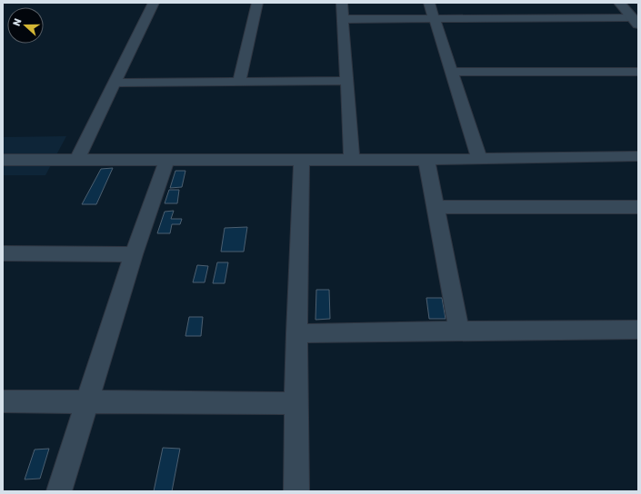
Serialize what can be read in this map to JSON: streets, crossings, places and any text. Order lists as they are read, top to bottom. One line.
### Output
{"north":"left"}
